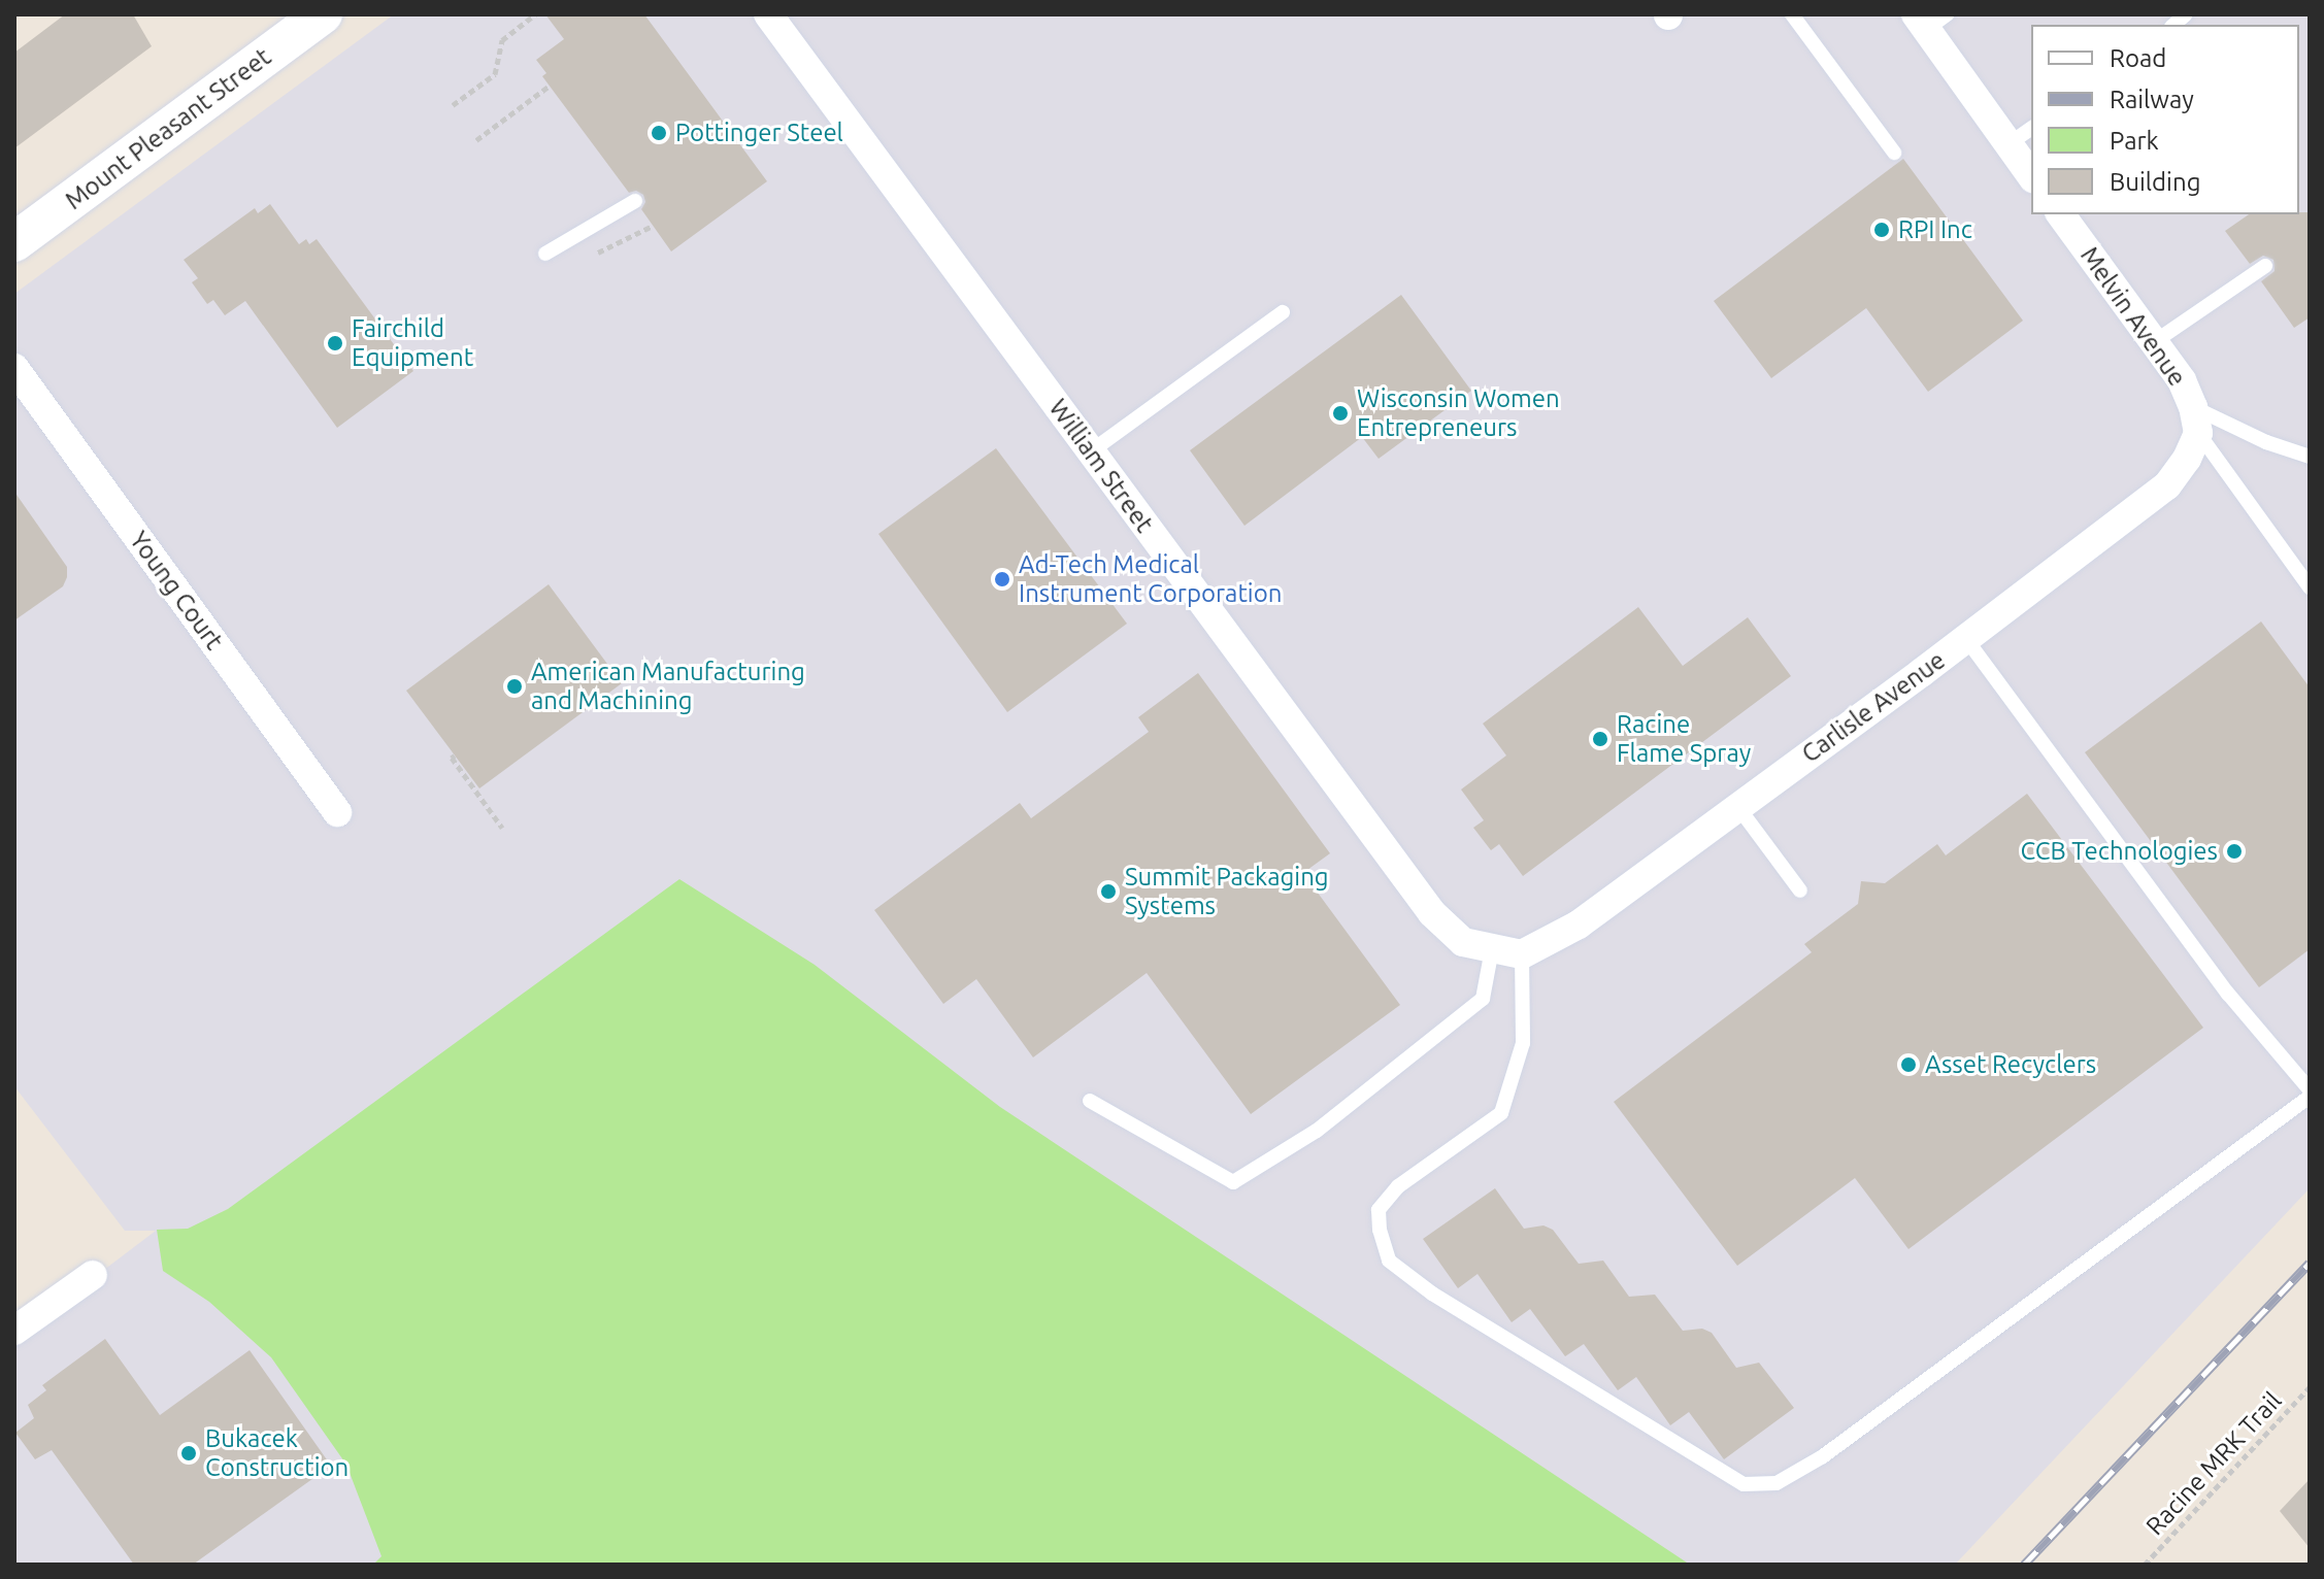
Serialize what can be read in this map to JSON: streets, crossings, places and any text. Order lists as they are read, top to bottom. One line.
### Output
{"streets":{"street":["Mount Pleasant Street","Melvin Avenue","William Street","Young Court","Carlisle Avenue"],"path":["Racine MRK Trail"]},"crossings":[["Melvin Avenue","Carlisle Avenue"],["William Street","Carlisle Avenue"]],"places":["Pottinger Steel","RPI Inc","Fairchild Equipment","Wisconsin Women Entrepreneurs","Ad-Tech Medical Instrument Corporation","American Manufacturing and Machining","Racine Flame Spray","CCB Technologies","Summit Packaging Systems","Asset Recyclers","Bukacek Construction"],"legend":["Road","Railway","Park","Building"]}
